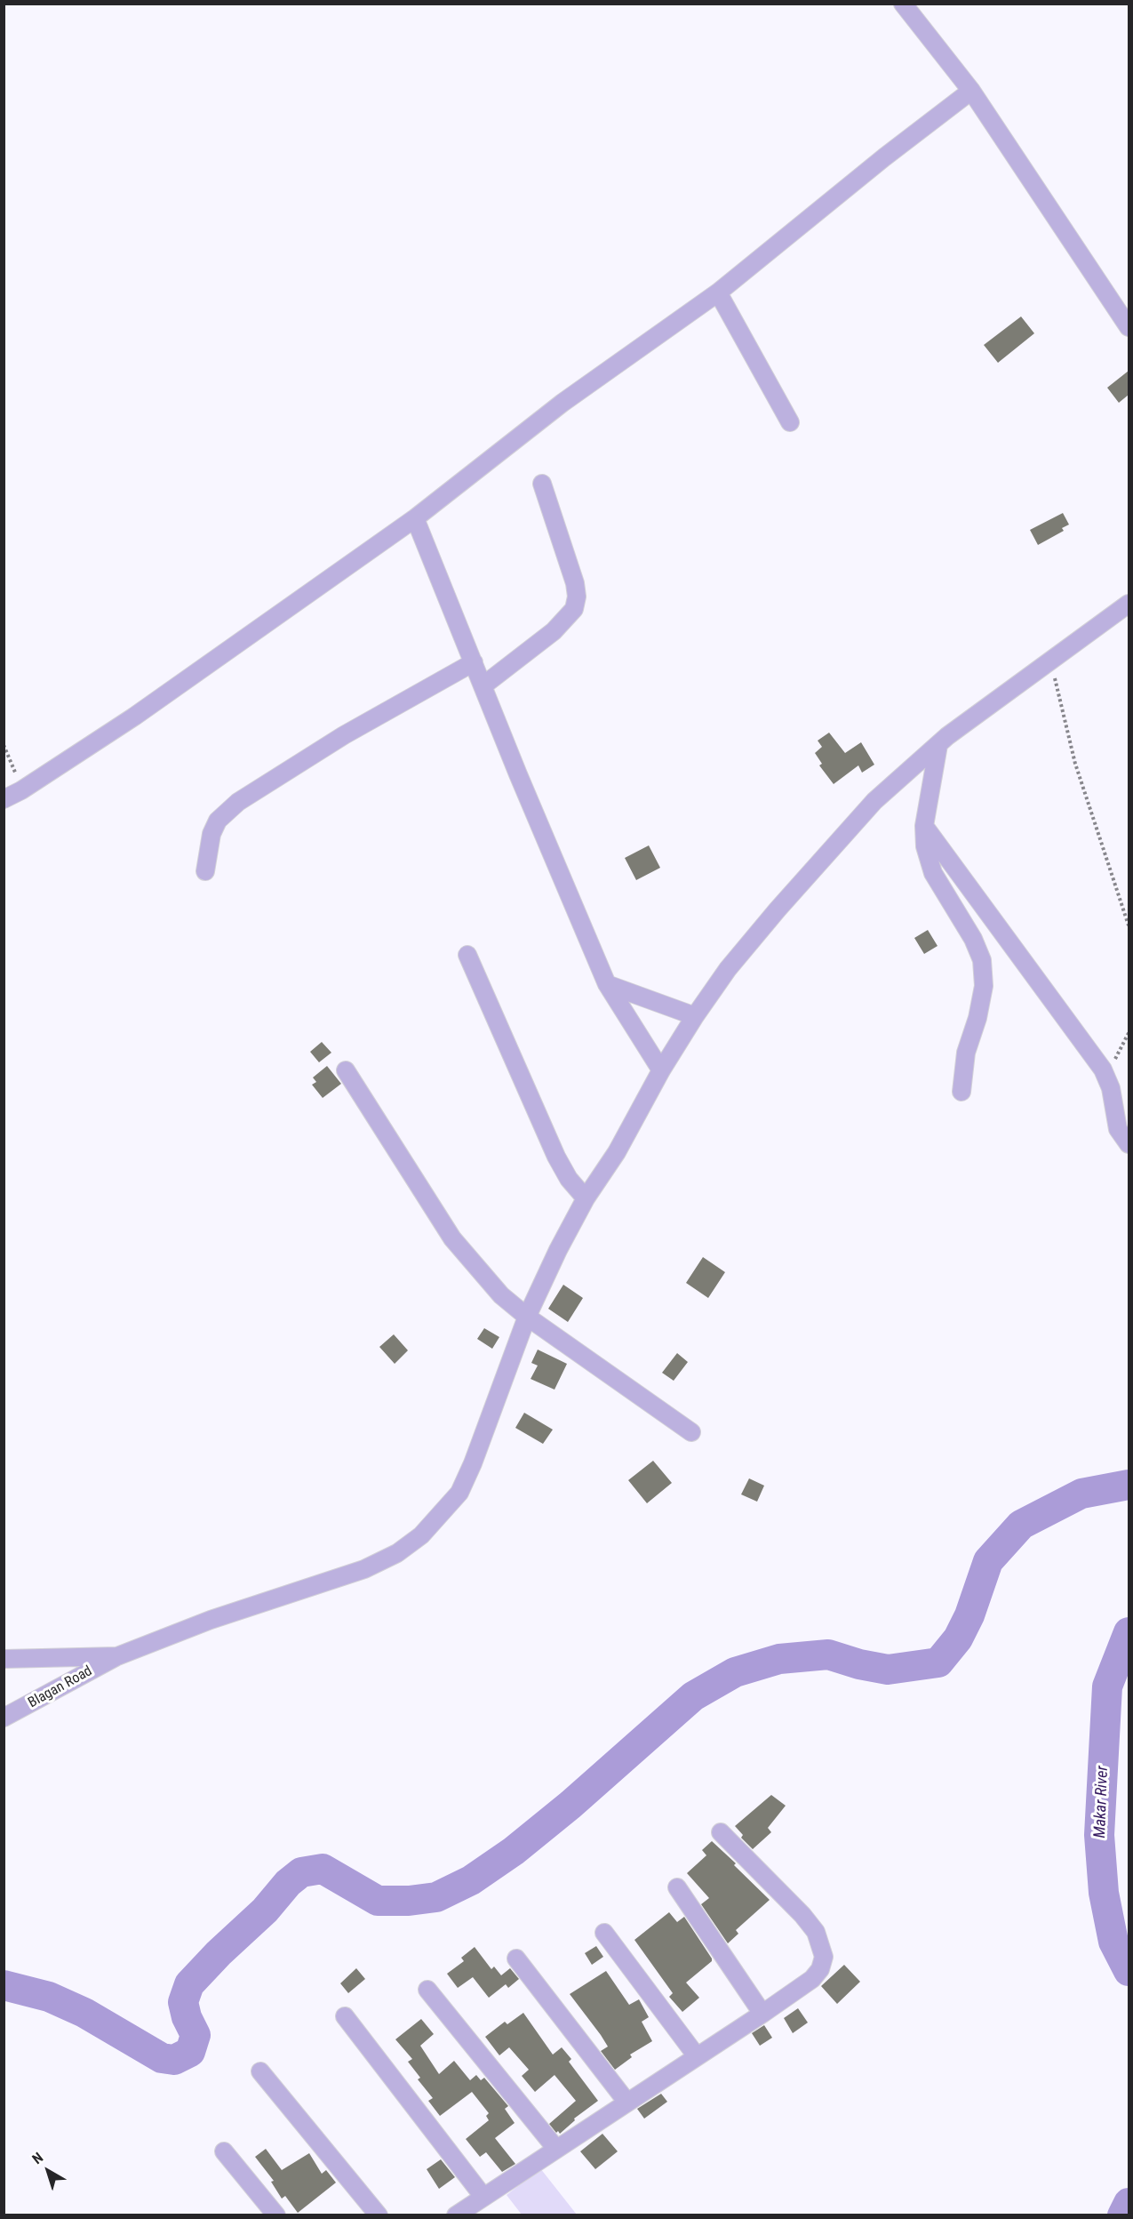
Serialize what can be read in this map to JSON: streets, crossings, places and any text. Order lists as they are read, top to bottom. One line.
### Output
{"streets":{"street":["Blagan Road"]},"water":["Makar River"],"north":"top left"}
